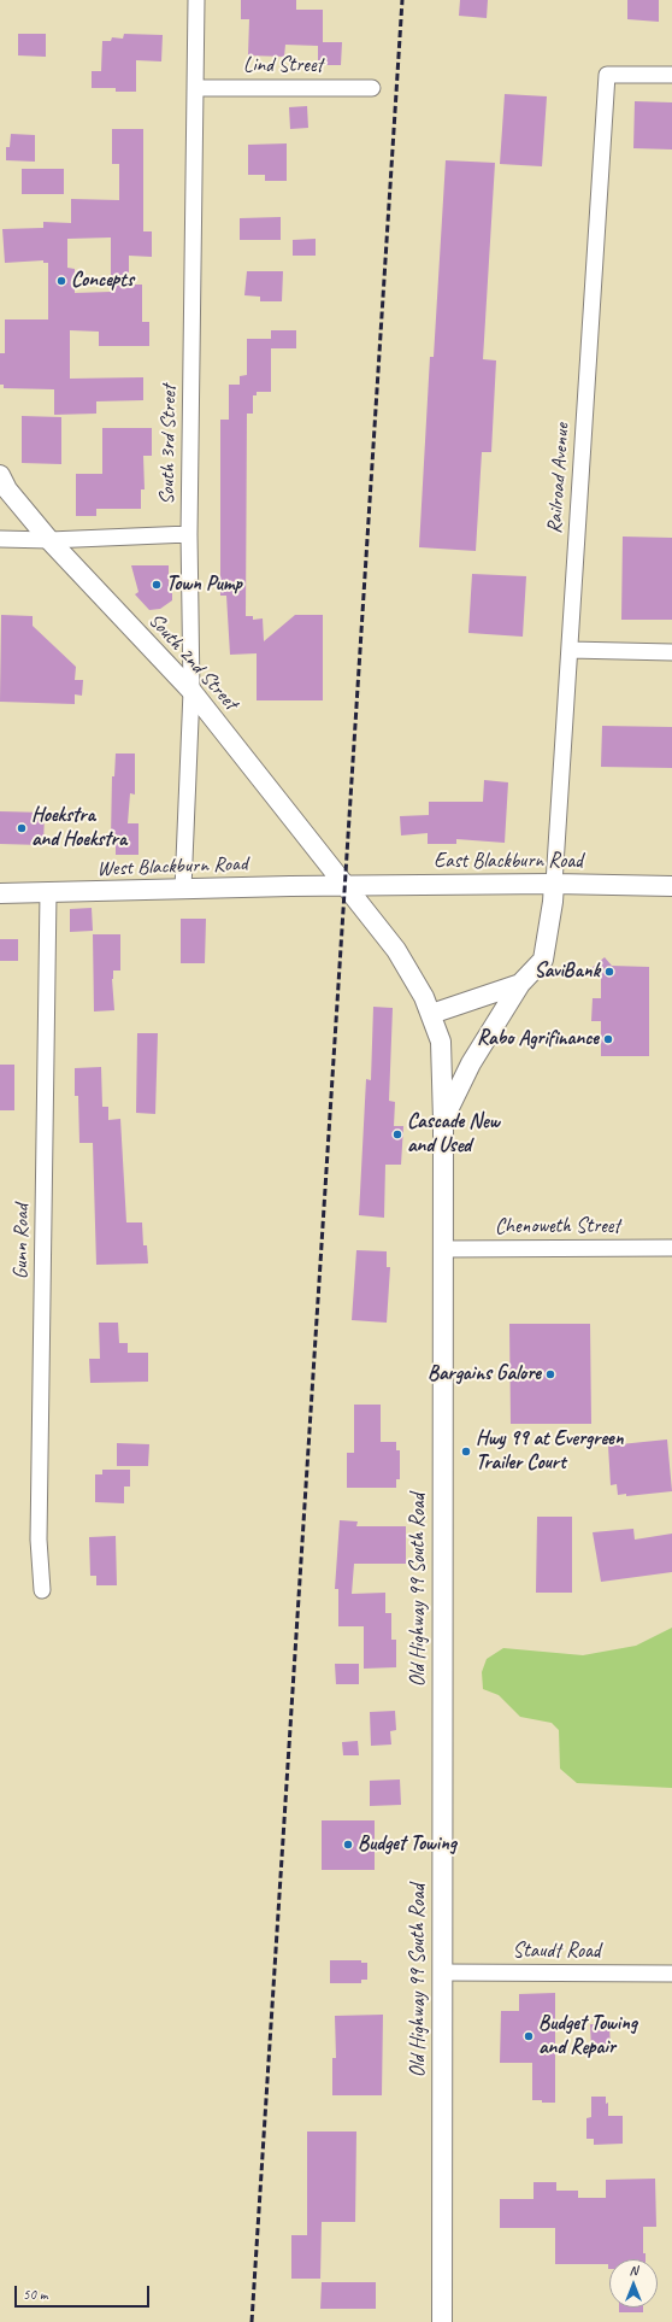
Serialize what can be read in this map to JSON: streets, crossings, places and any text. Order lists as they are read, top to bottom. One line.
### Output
{"streets":{"street":["Lind Street","South 3rd Street","Railroad Avenue","South 2nd Street","East Blackburn Road","West Blackburn Road","Chenoweth Street","Gunn Road","Old Highway 99 South Road","Staudt Road"]},"crossings":[["Lind Street","South 3rd Street"],["South 3rd Street","South 2nd Street"],["South 3rd Street","West Blackburn Road"],["Railroad Avenue","East Blackburn Road"],["South 2nd Street","East Blackburn Road"],["South 2nd Street","West Blackburn Road"],["South 2nd Street","Old Highway 99 South Road"],["East Blackburn Road","West Blackburn Road"],["East Blackburn Road","Old Highway 99 South Road"],["West Blackburn Road","Gunn Road"],["West Blackburn Road","Old Highway 99 South Road"],["Chenoweth Street","Old Highway 99 South Road"],["Old Highway 99 South Road","Staudt Road"]],"places":["Concepts","Town Pump","Hoekstra and Hoekstra","SaviBank","Rabo Agrifinance","Cascade New and Used","Bargains Galore","Hwy 99 at Evergreen Trailer Court","Budget Towing","Budget Towing and Repair"],"scale_bar":"50 m","north":"top"}
